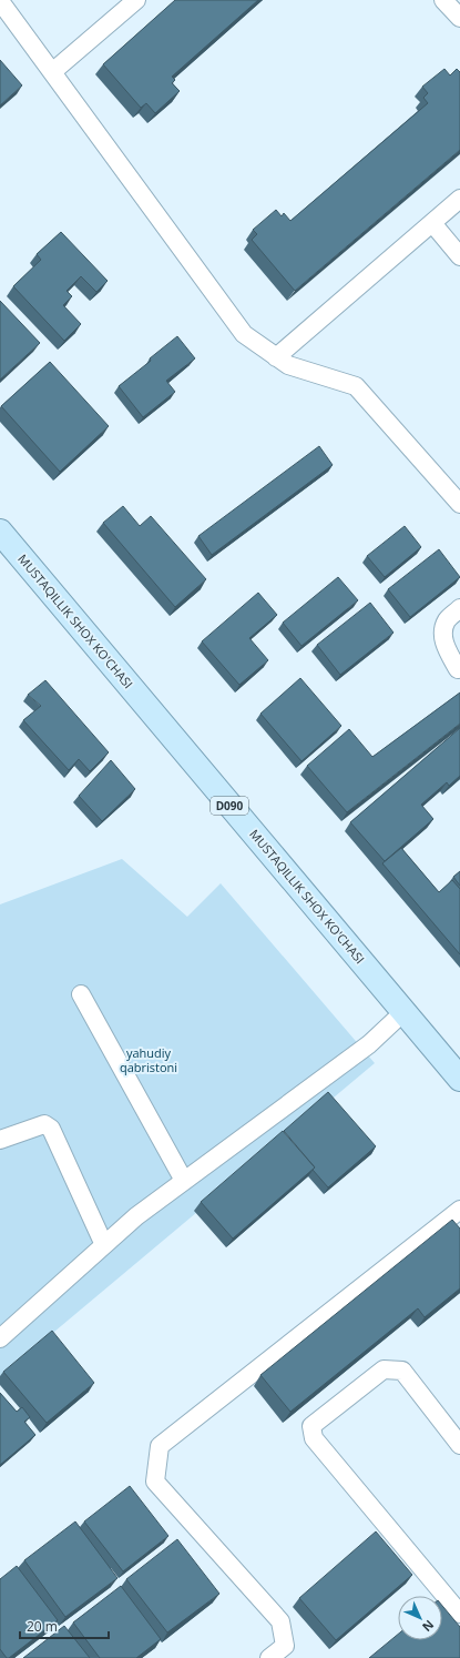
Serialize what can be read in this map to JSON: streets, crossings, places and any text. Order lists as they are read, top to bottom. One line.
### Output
{"streets":{"main road":["MUSTAQILLIK SHOX KO'CHASI","D090"]},"parks":["yahudiy qabristoni"],"scale_bar":"20 m","north":"bottom right"}
